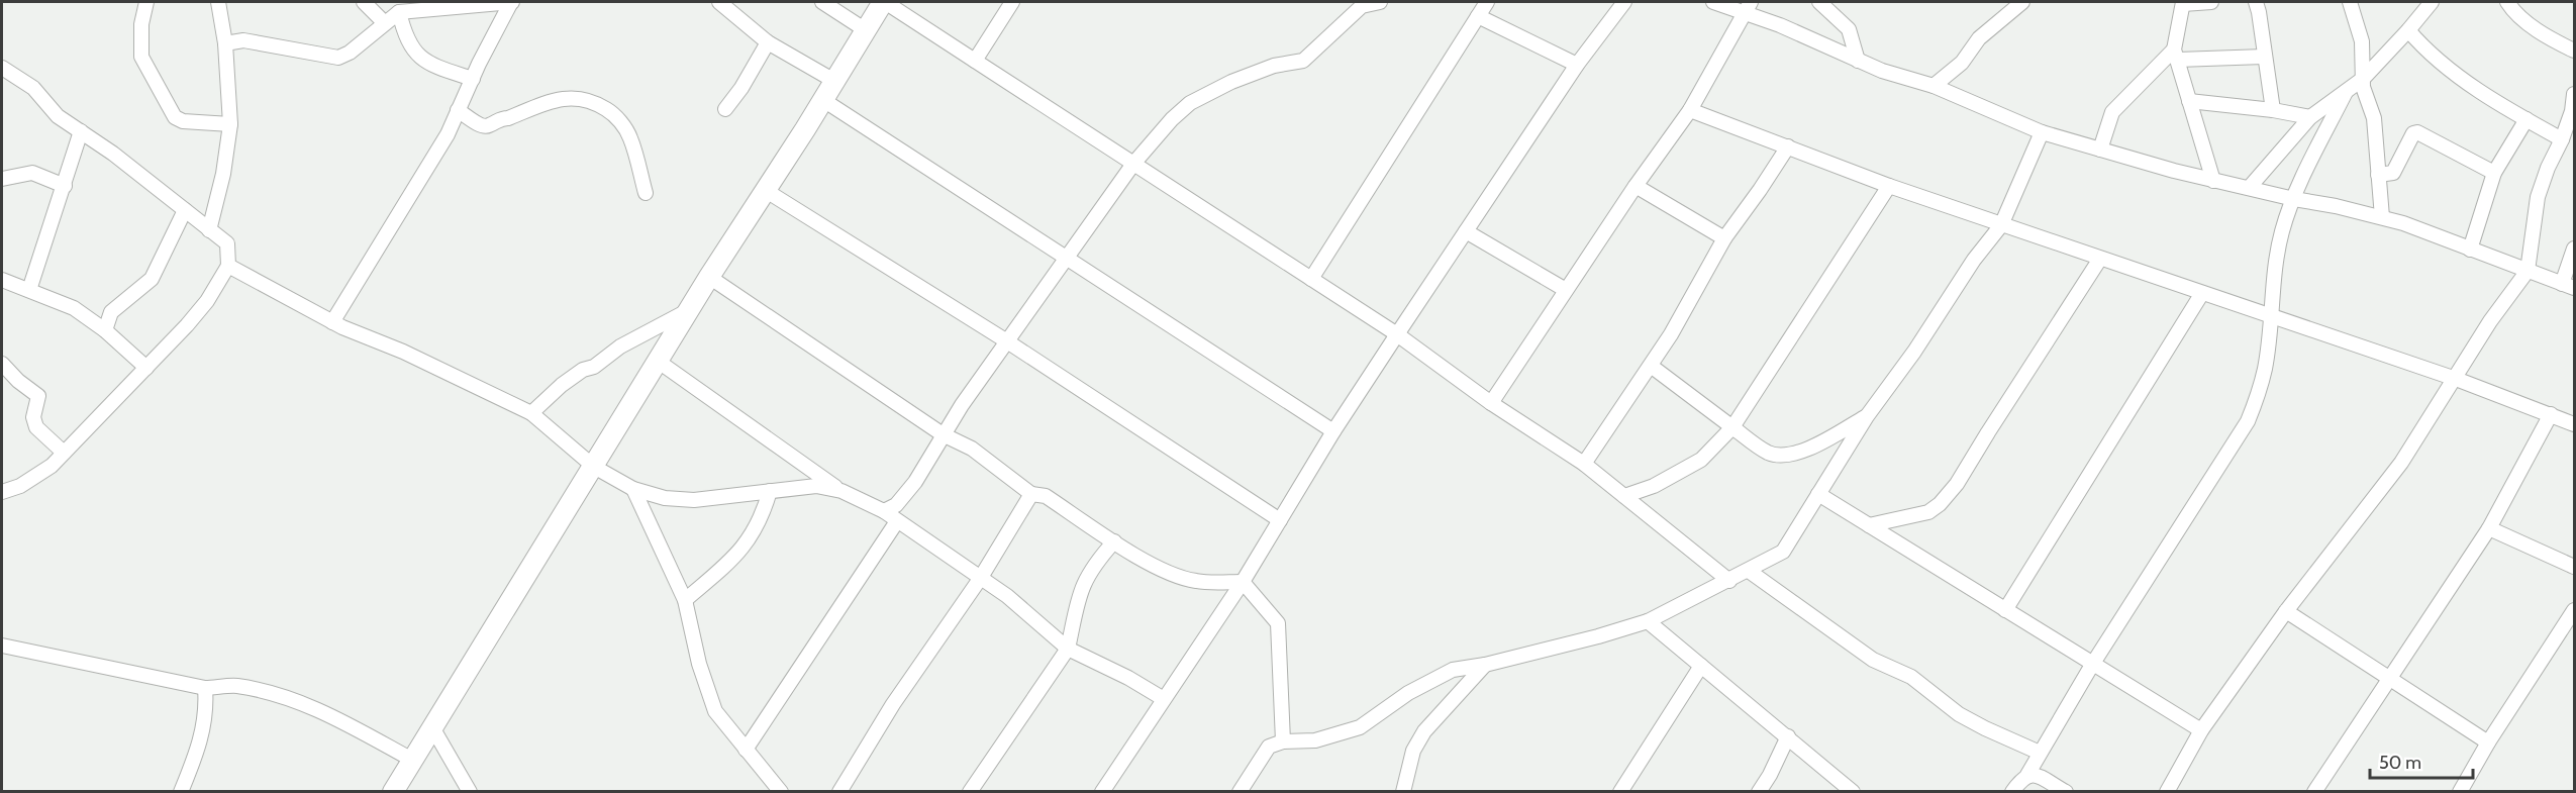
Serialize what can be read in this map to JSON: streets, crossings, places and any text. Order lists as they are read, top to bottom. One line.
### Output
{"scale_bar":"50 m"}
